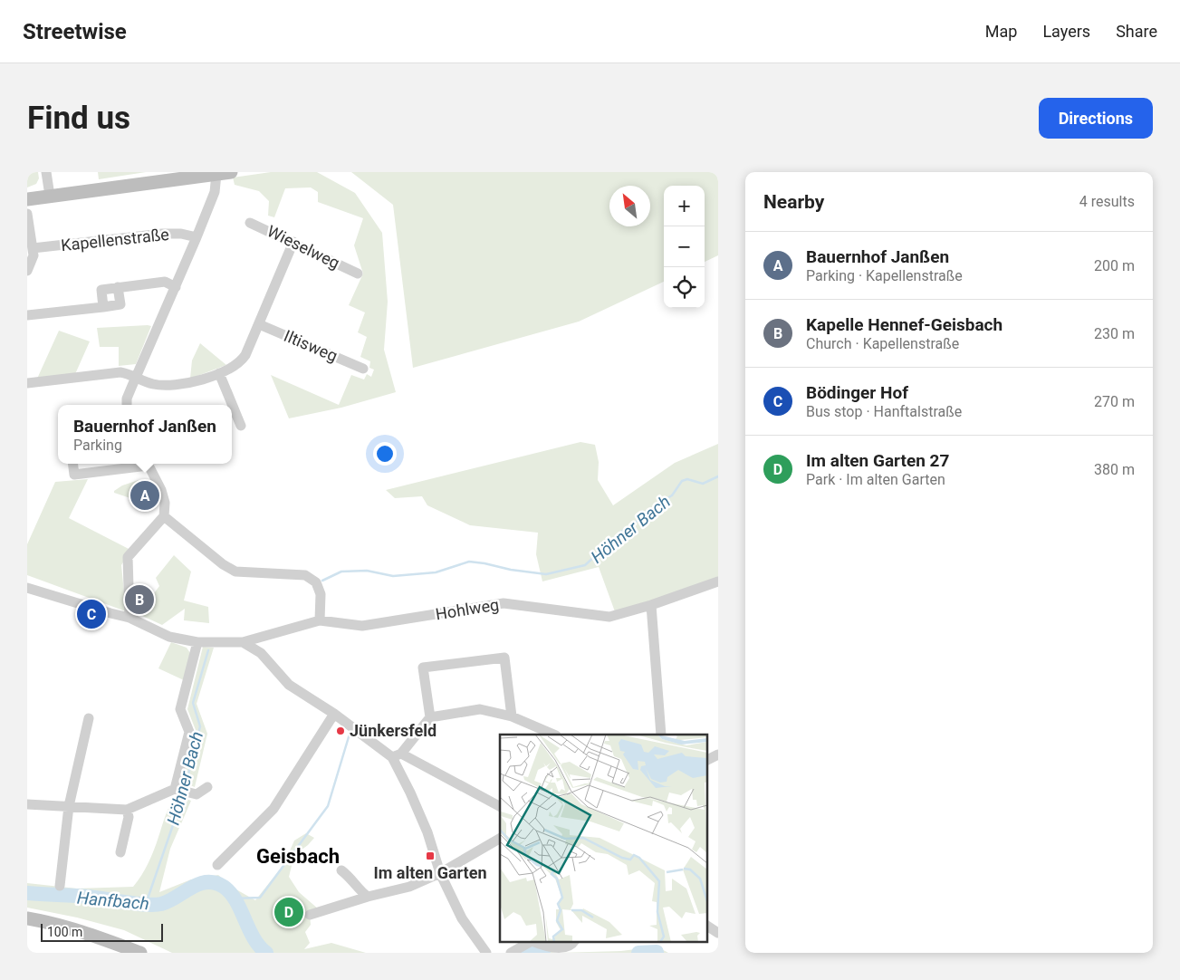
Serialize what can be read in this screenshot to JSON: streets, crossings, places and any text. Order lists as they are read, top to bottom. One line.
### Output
{"streets":{"street":["Kapellenstraße","Wieselweg","Iltisweg","Hohlweg"]},"districts":["Geisbach"],"water":["Höhner Bach","Hanfbach"],"places":{"other":["Jünkersfeld"],"transit":["Im alten Garten"]},"scale_bar":"100 m","north":"top left","page":{"header":"Streetwise","nav":["Map","Layers","Share"],"buttons":"Directions","title":"Find us","heading":["Nearby","4 results"],"map_buttons":["+","−"],"list":[{"mark":"A","name":"Bauernhof Janßen","note":"Parking · Kapellenstraße","value":"200 m"},{"mark":"B","name":"Kapelle Hennef-Geisbach","note":"Church · Kapellenstraße","value":"230 m"},{"mark":"C","name":"Bödinger Hof","note":"Bus stop · Hanftalstraße","value":"270 m"},{"mark":"D","name":"Im alten Garten 27","note":"Park · Im alten Garten","value":"380 m"}],"popup":["Bauernhof Janßen","Parking"],"pins":["A","B","C","D"],"scale":"100 m"}}
